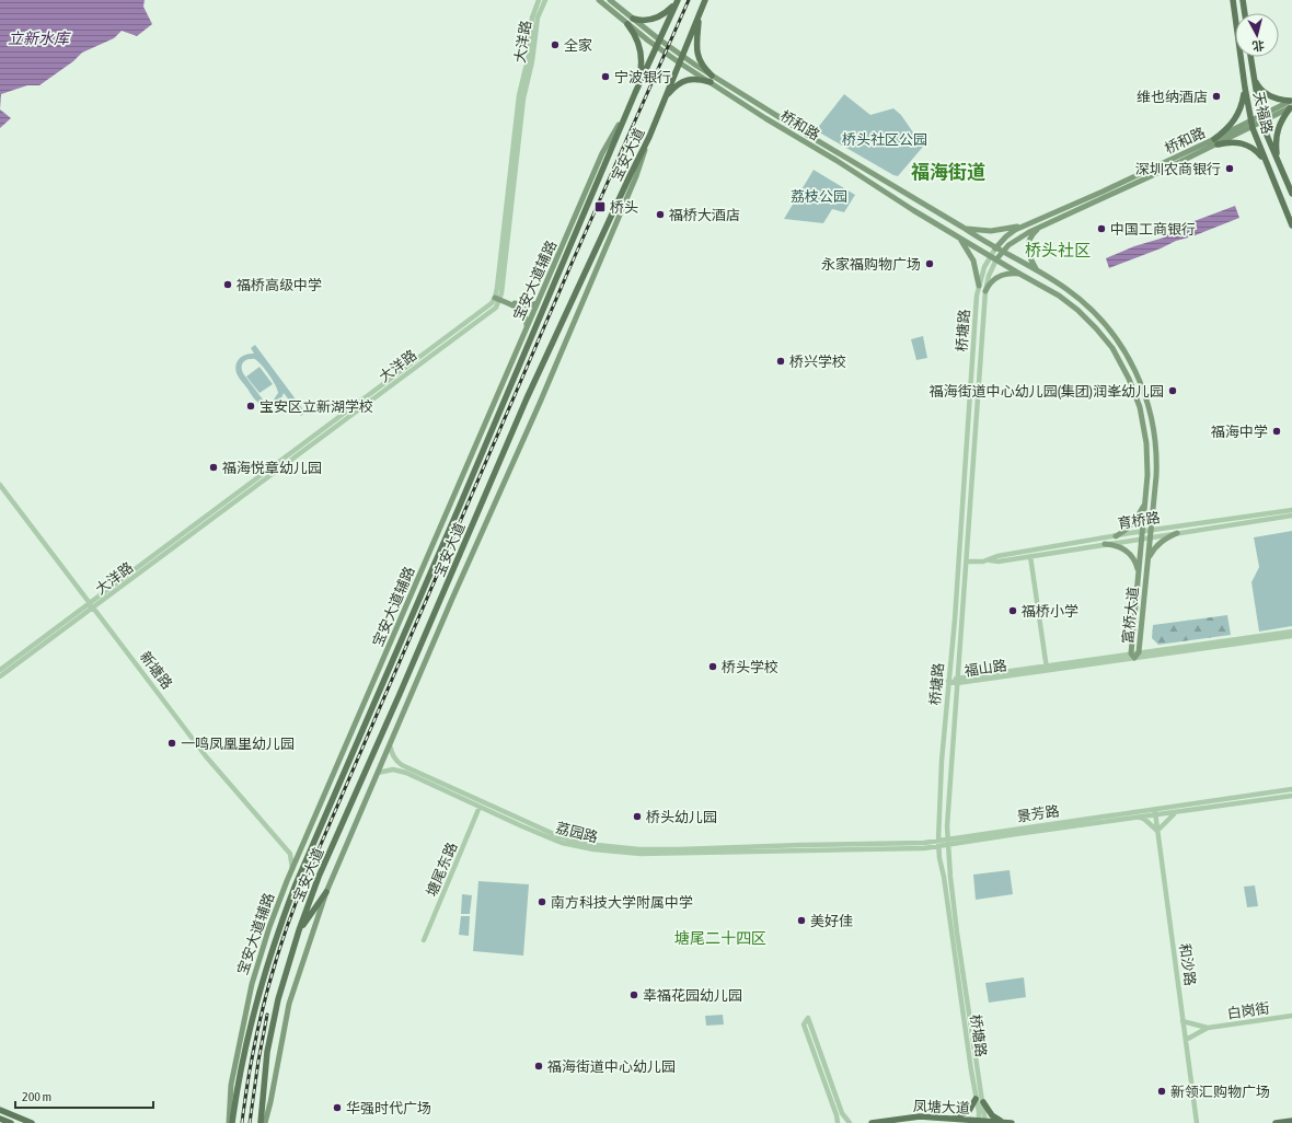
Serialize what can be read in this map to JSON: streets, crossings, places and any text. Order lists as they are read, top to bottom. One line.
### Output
{"streets":{"main road":["天福路","桥和路","宝安大道","宝安大道辅路","桥塘路","富桥大道","凤塘大道"],"street":["大洋路","育桥路","福山路","新塘路","景芳路","荔园路","塘尾东路","和沙路","白岗街"]},"crossings":[["大洋路","新塘路"],["天福路","桥和路"],["桥和路","宝安大道"],["桥和路","桥塘路"],["桥和路","富桥大道"],["宝安大道","宝安大道辅路"],["宝安大道辅路","新塘路"],["桥塘路","育桥路"],["桥塘路","富桥大道"],["桥塘路","福山路"],["桥塘路","景芳路"],["桥塘路","凤塘大道"],["育桥路","富桥大道"],["富桥大道","福山路"],["景芳路","荔园路"],["景芳路","和沙路"],["荔园路","塘尾东路"]],"districts":["福海街道","桥头社区","塘尾二十四区"],"water":["立新水库"],"parks":["桥头社区公园","荔枝公园"],"places":{"other":["全家","宁波银行","维也纳酒店","深圳农商银行","福桥大酒店","中国工商银行","永家福购物广场","福桥高级中学","桥兴学校","福海街道中心幼儿园(集团)润峯幼儿园","宝安区立新湖学校","福海中学","福海悦章幼儿园","福桥小学","桥头学校","一鸣凤凰里幼儿园","桥头幼儿园","南方科技大学附属中学","美好佳","幸福花园幼儿园","福海街道中心幼儿园","新领汇购物广场","华强时代广场"],"transit":["桥头"]},"scale_bar":"200 m","north":"bottom"}
